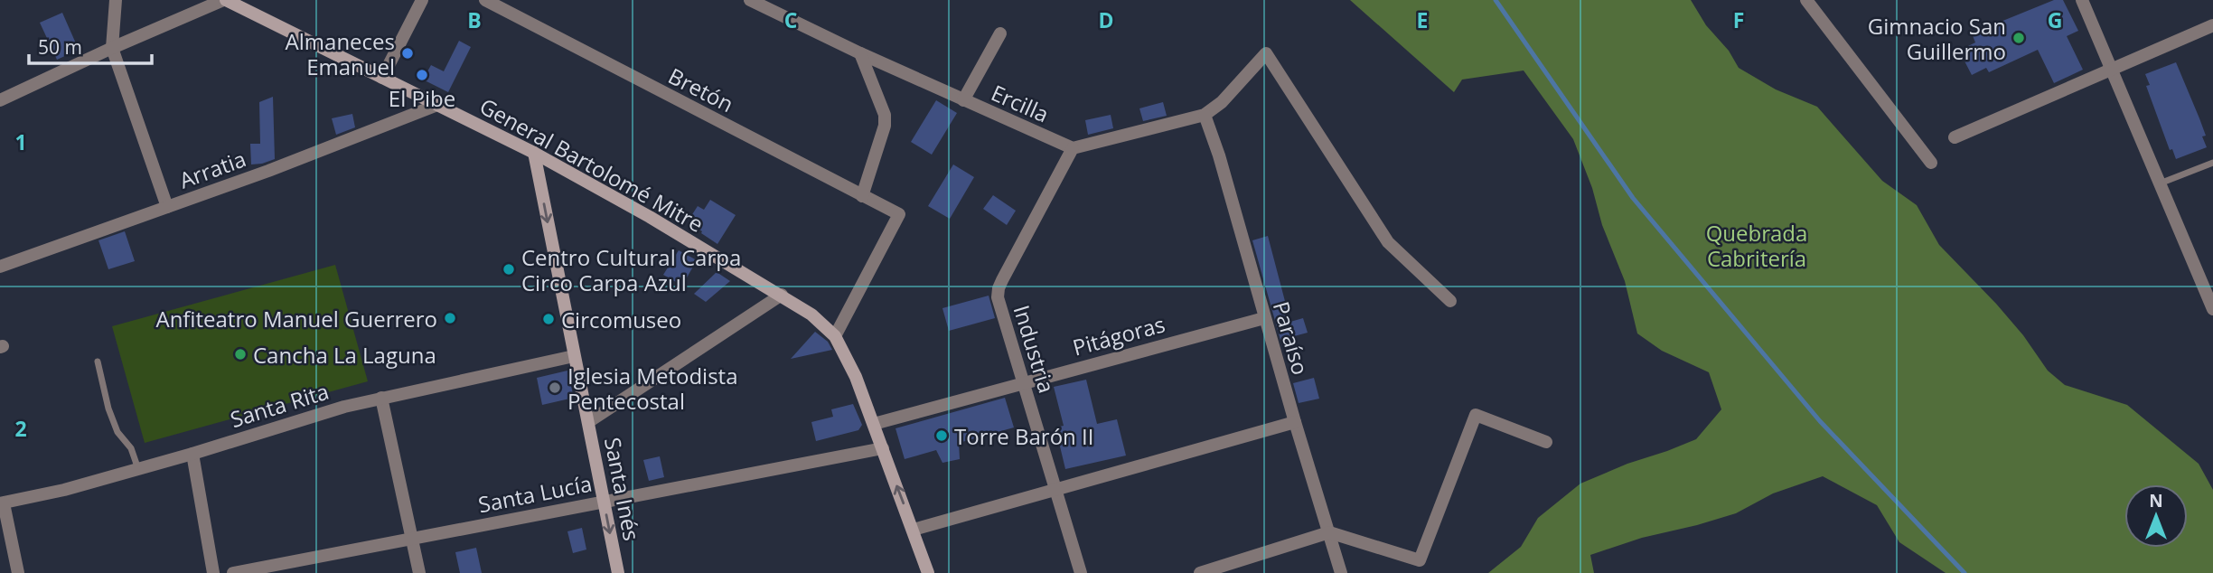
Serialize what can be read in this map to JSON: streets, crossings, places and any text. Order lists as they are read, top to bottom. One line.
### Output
{"streets":{"street":["Bretón","Ercilla","General Bartolomé Mitre","Arratia","Pitágoras","Paraíso","Industria","Santa Rita","Santa Inés","Santa Lucía"]},"crossings":[["Bretón","General Bartolomé Mitre"],["Ercilla","Industria"],["General Bartolomé Mitre","Arratia"],["General Bartolomé Mitre","Pitágoras"],["General Bartolomé Mitre","Santa Inés"],["General Bartolomé Mitre","Santa Lucía"],["Pitágoras","Paraíso"],["Pitágoras","Industria"],["Santa Rita","Santa Inés"],["Santa Inés","Santa Lucía"]],"one_way":["Santa Inés"],"parks":["Quebrada Cabritería"],"places":["Gimnacio San Guillermo","Almaneces Emanuel","El Pibe","Centro Cultural Carpa Circo Carpa Azul","Anfiteatro Manuel Guerrero","Circomuseo","Cancha La Laguna","Iglesia Metodista Pentecostal","Torre Barón II"],"scale_bar":"50 m","north":"top","grid":{"columns":["B","C","D","E","F","G"],"rows":["1","2"]}}
